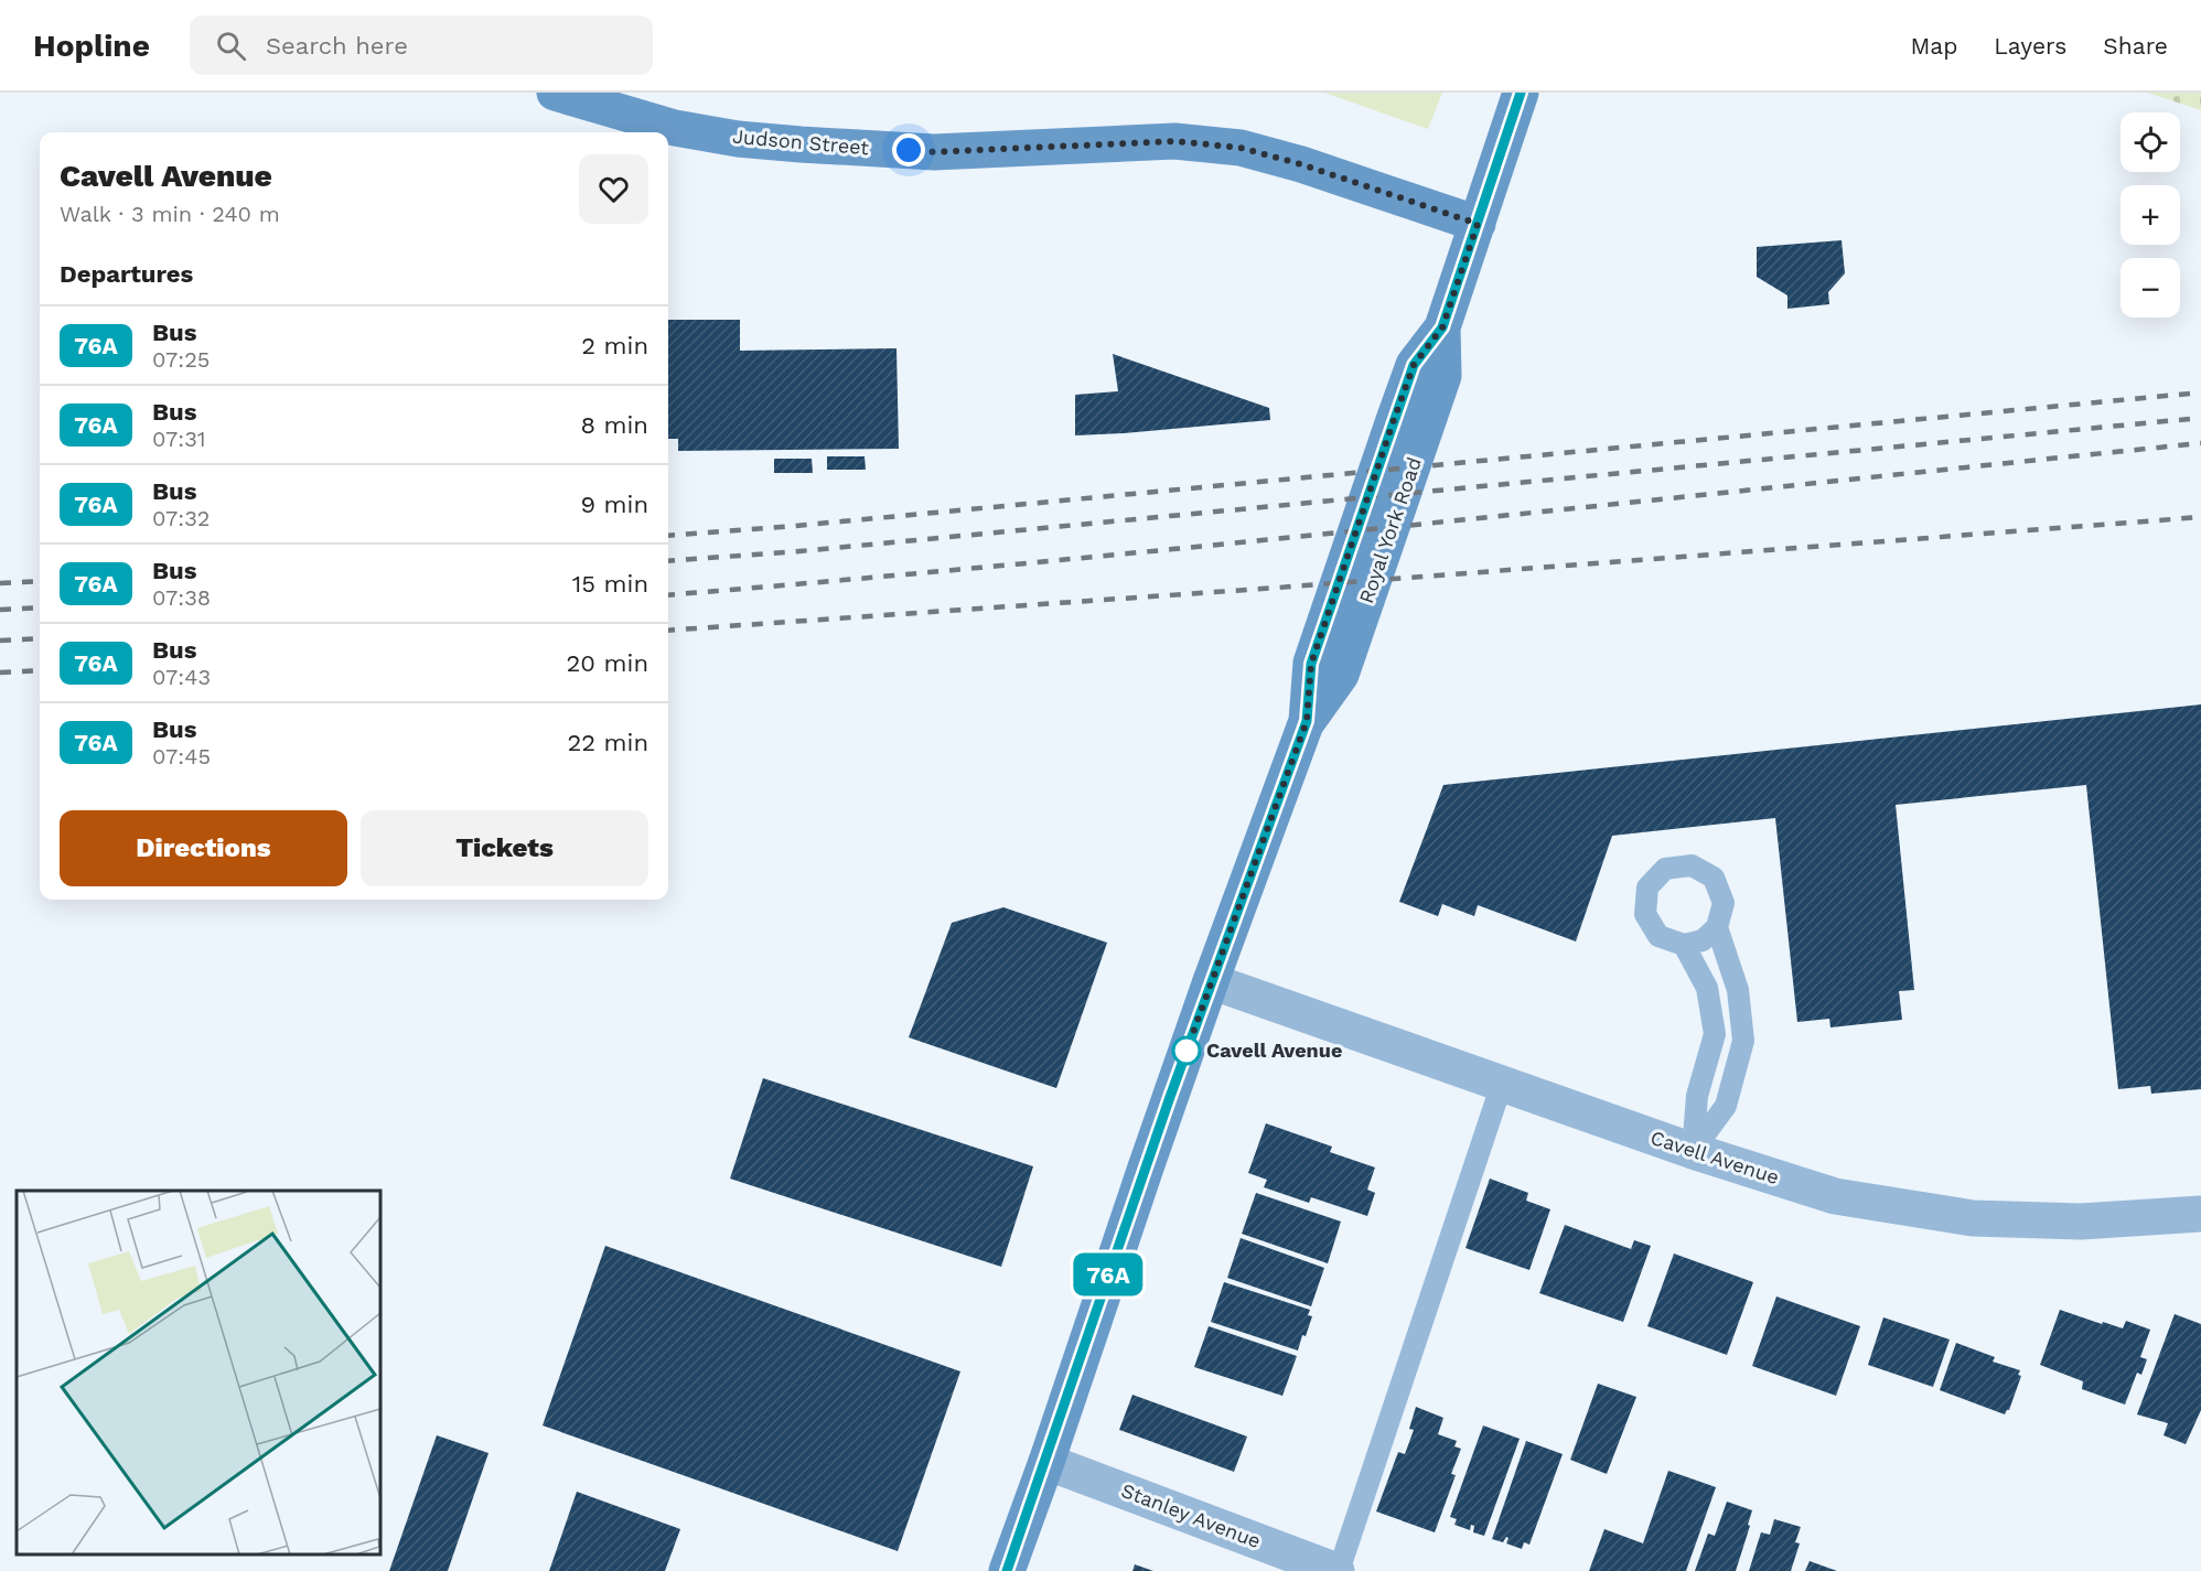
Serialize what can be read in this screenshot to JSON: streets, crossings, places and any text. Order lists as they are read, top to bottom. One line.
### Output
{"streets":{"main road":["Judson Street","Royal York Road"],"street":["Cavell Avenue","Stanley Avenue"]},"crossings":[["Judson Street","Royal York Road"],["Royal York Road","Cavell Avenue"],["Royal York Road","Stanley Avenue"]],"places":["Cavell Avenue"],"lines":["bus line 76A"],"page":{"header":"Hopline","search":"Search here","nav":["Map","Layers","Share"],"on_map":"76A","map_buttons":["+","−"],"heading":[["Cavell Avenue","Walk · 3 min · 240 m"],"Departures"],"list":[{"mark":"76A","name":"Bus","note":"07:25","value":"2 min"},{"mark":"76A","name":"Bus","note":"07:31","value":"8 min"},{"mark":"76A","name":"Bus","note":"07:32","value":"9 min"},{"mark":"76A","name":"Bus","note":"07:38","value":"15 min"},{"mark":"76A","name":"Bus","note":"07:43","value":"20 min"},{"mark":"76A","name":"Bus","note":"07:45","value":"22 min"}],"buttons":["Directions","Tickets"]}}
